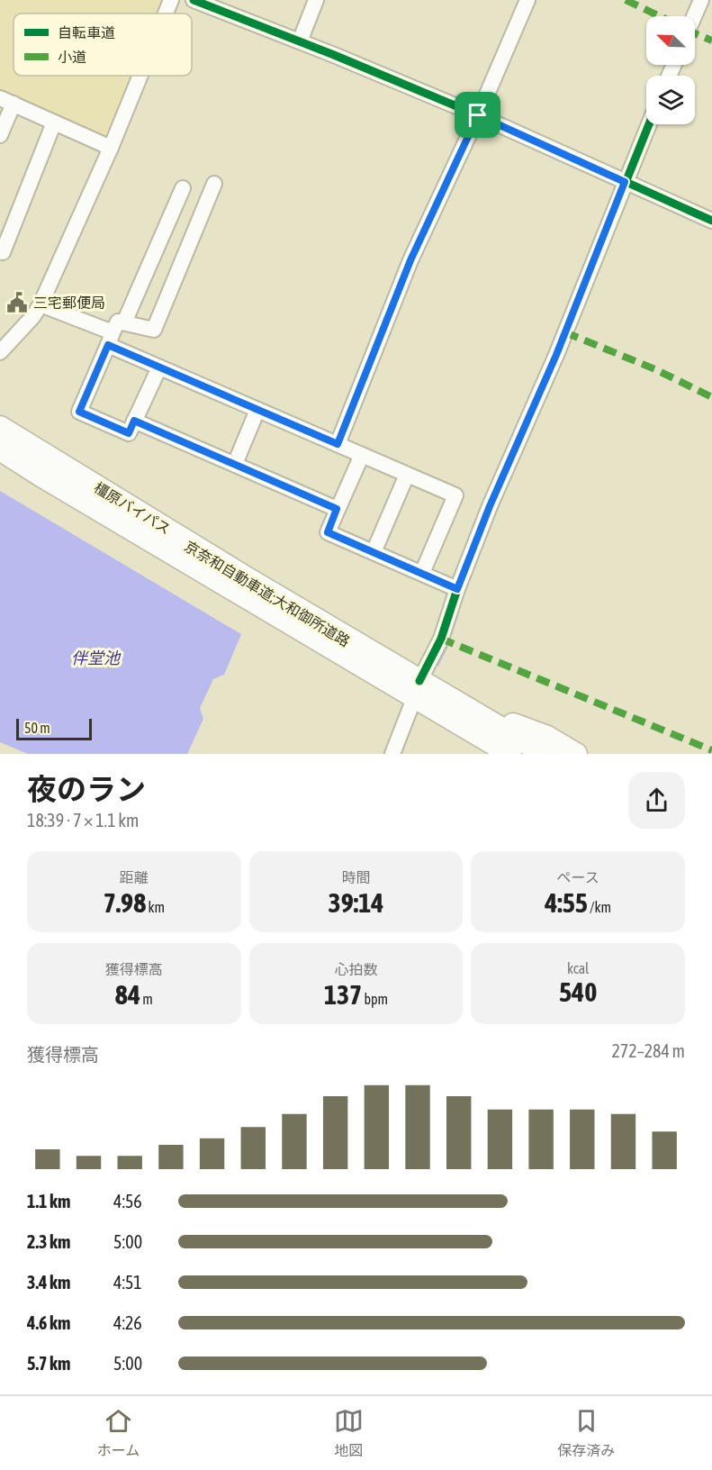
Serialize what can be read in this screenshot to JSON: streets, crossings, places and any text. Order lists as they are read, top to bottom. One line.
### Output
{"streets":{"highway":["橿原バイパス","京奈和自動車道;大和御所道路"]},"crossings":[["橿原バイパス","京奈和自動車道;大和御所道路"]],"water":["伴堂池"],"places":{"public building":["三宅郵便局"]},"legend":["自転車道","小道"],"scale_bar":"50 m","north":"top left","page":{"scale":"50 m","heading":["夜のラン","18:39 · 7 × 1.1 km"],"stats":[["距離","7.98 km"],["時間","39:14"],["ペース","4:55 /km"],["獲得標高","84 m"],["心拍数","137 bpm"],["kcal","540"]],"chart":["獲得標高","272–284 m"],"list":[{"name":"1.1 km","note":"4:56"},{"name":"2.3 km","note":"5:00"},{"name":"3.4 km","note":"4:51"},{"name":"4.6 km","note":"4:26"},{"name":"5.7 km","note":"5:00"}],"tabs":["ホーム","地図","保存済み"]}}
